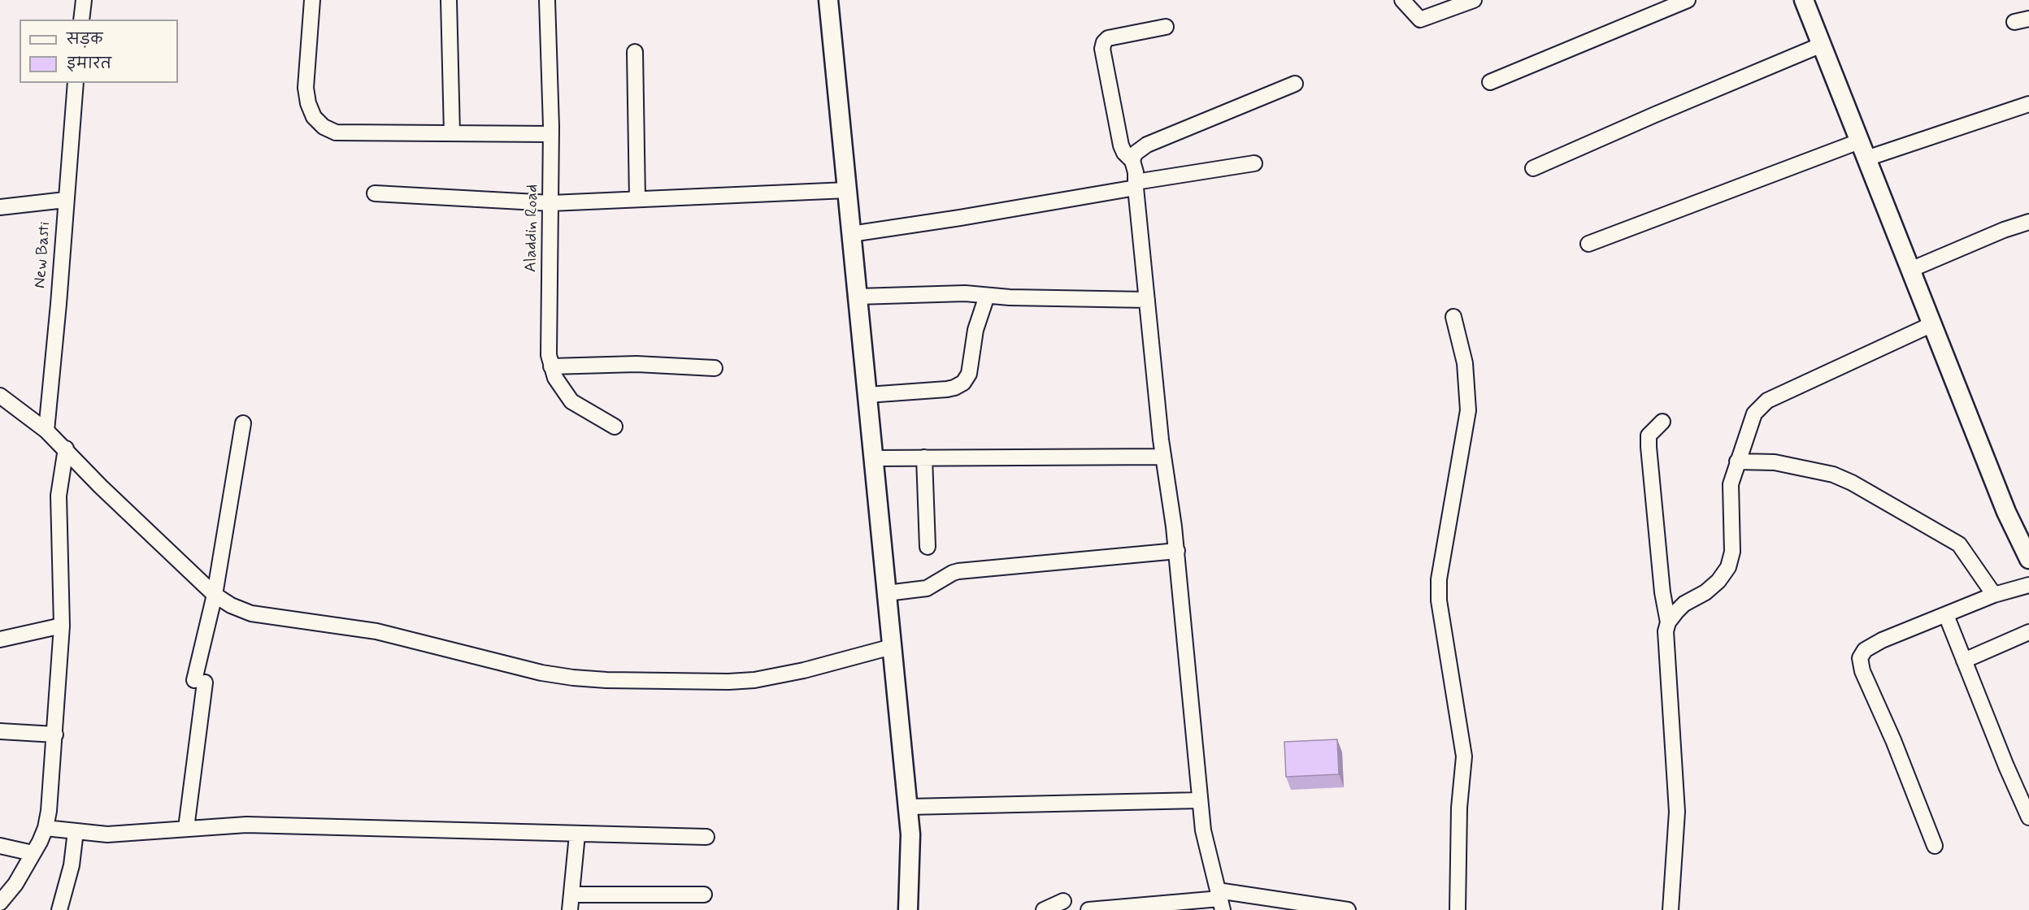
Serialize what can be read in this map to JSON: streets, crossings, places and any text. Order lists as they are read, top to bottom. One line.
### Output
{"streets":{"street":["Aladdin Road","New Basti"]},"legend":["सड़क","इमारत"]}
